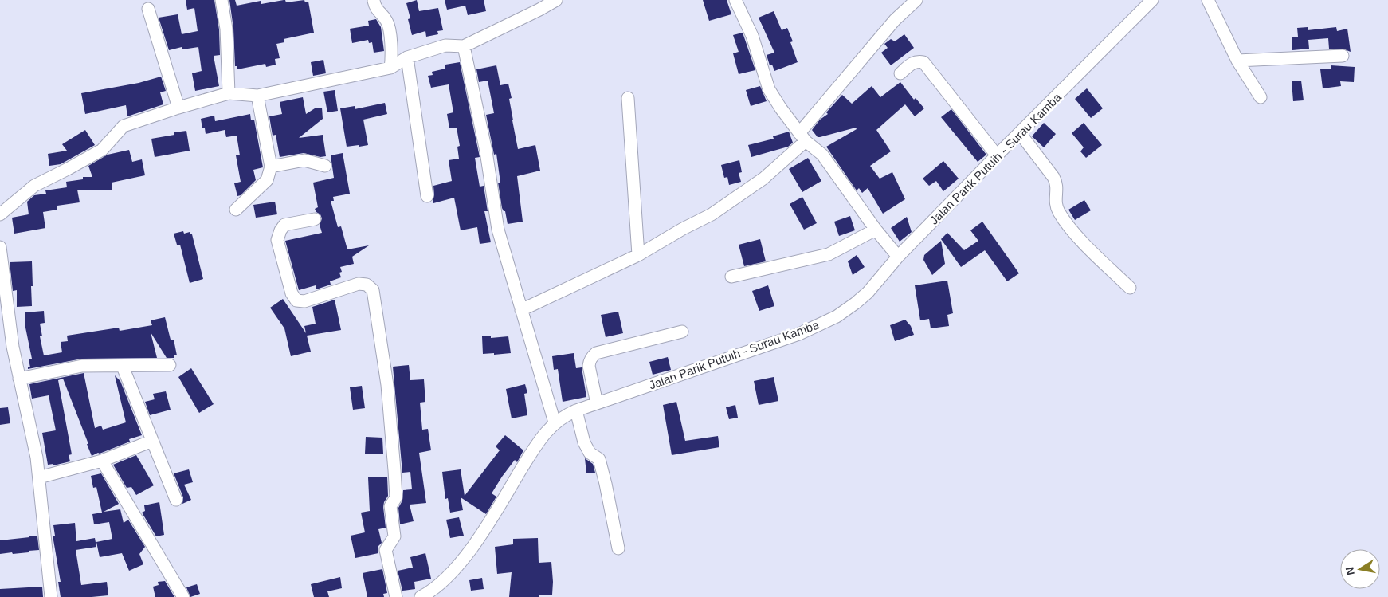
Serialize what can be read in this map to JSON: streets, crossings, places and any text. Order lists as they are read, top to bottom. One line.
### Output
{"streets":{"street":["Jalan Parik Putuih - Surau Kamba"]},"north":"left"}
